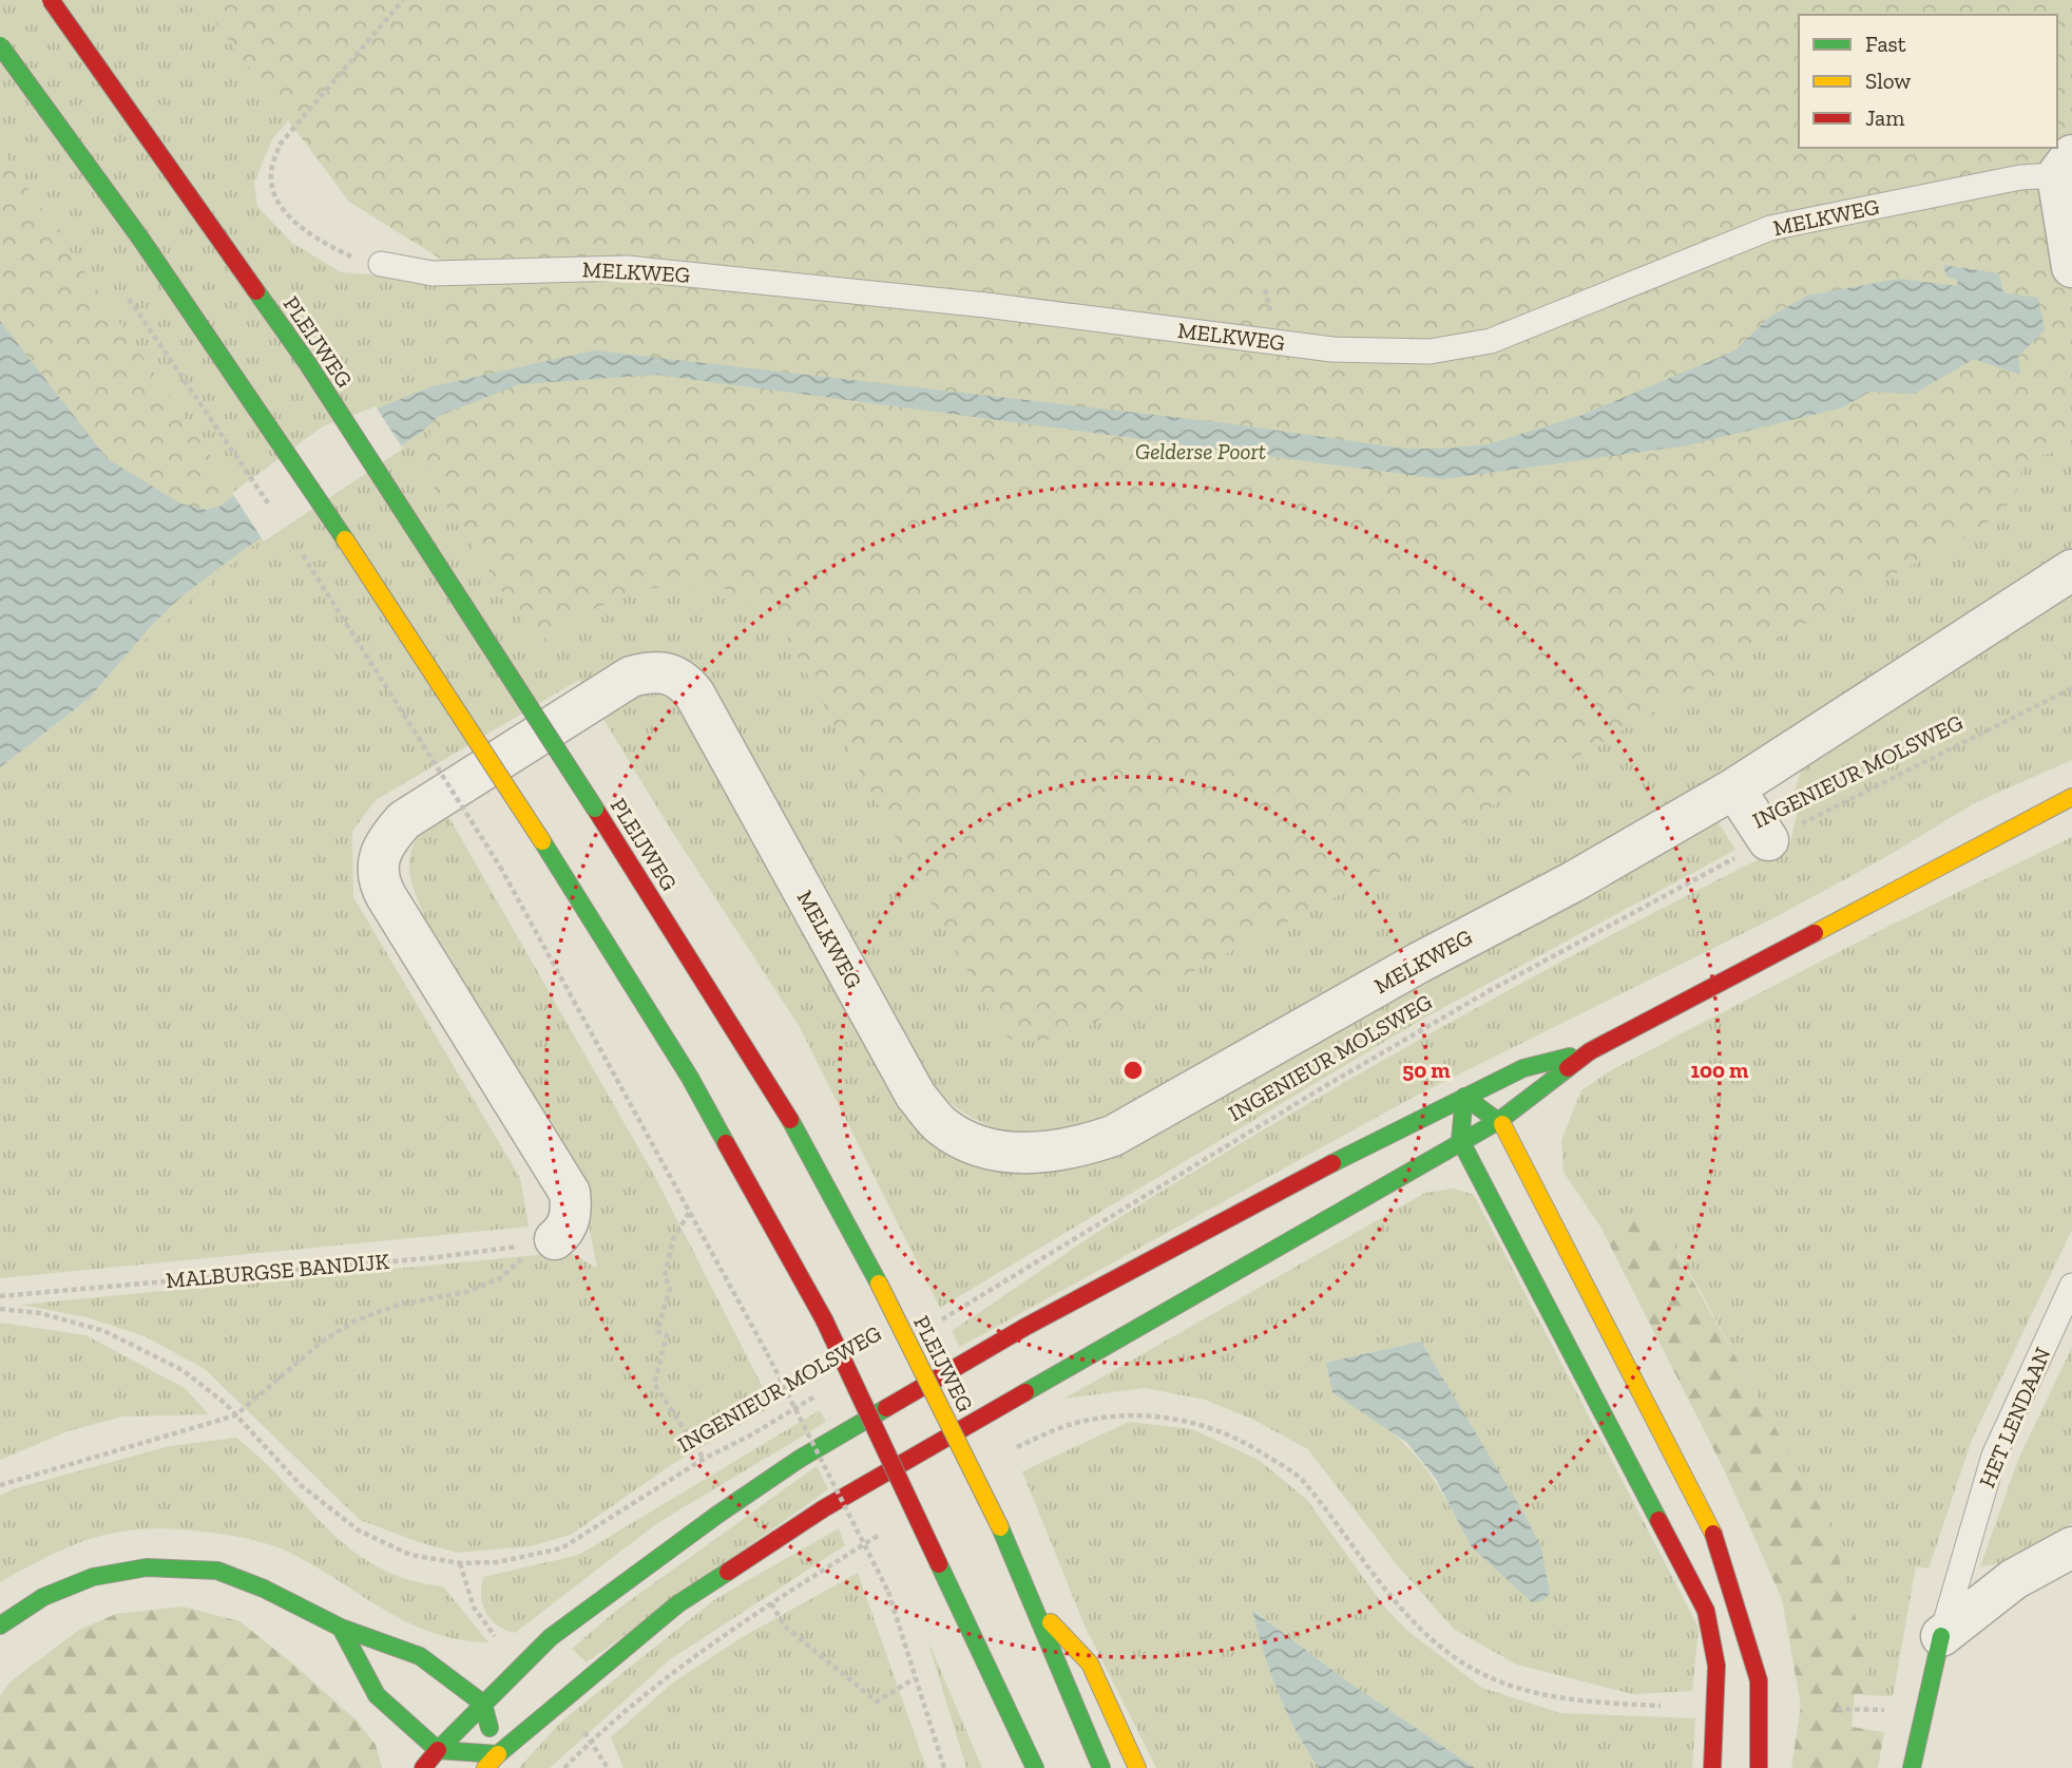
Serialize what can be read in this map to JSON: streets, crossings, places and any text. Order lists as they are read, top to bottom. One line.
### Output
{"streets":{"main road":["PLEIJWEG"],"street":["MELKWEG"],"lane":["HET LENDAAN"],"path":["INGENIEUR MOLSWEG","MALBURGSE BANDIJK"]},"crossings":[["MELKWEG","MALBURGSE BANDIJK"]],"parks":["Gelderse Poort"],"legend":["Fast","Slow","Jam"],"rings":["50 m","100 m"]}
